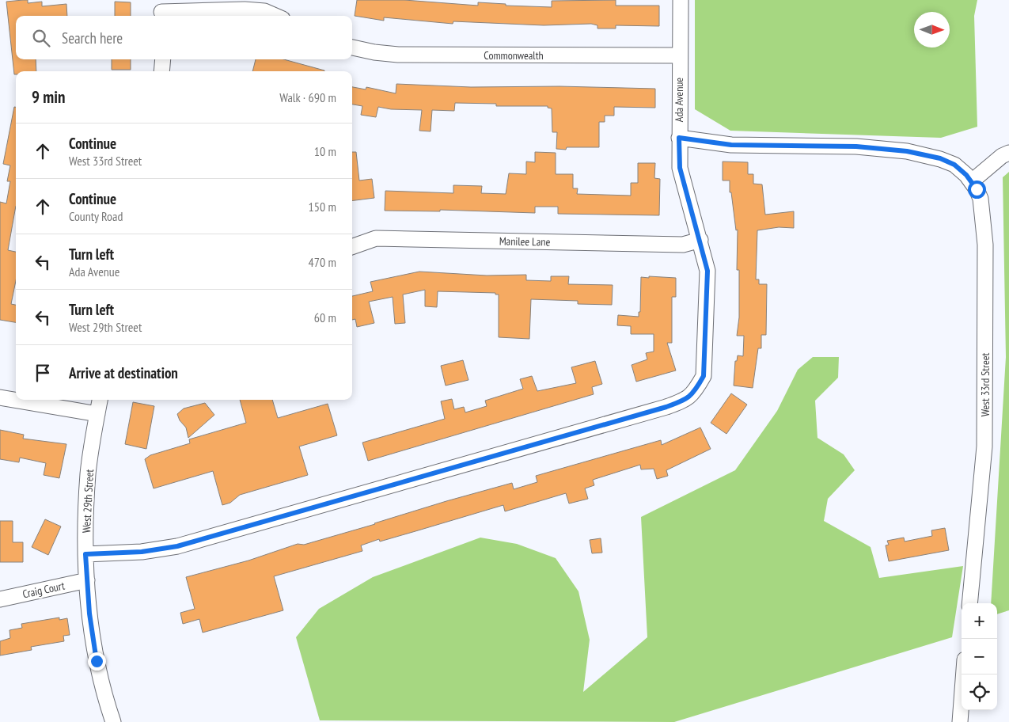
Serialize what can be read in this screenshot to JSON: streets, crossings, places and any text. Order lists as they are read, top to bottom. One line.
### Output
{"streets":{"street":["Commonwealth","Ada Avenue","Manilee Lane","West 33rd Street","West 29th Street","Craig Court"]},"crossings":[["Commonwealth","Ada Avenue"],["Ada Avenue","Manilee Lane"],["Ada Avenue","West 33rd Street"],["Ada Avenue","West 29th Street"],["West 29th Street","Craig Court"]],"north":"right","page":{"search":"Search here","heading":["9 min","Walk · 690 m"],"list":[["Continue","West 33rd Street","10 m"],["Continue","County Road","150 m"],["Turn left","Ada Avenue","470 m"],["Turn left","West 29th Street","60 m"],"Arrive at destination"],"map_buttons":["+","−"]}}
